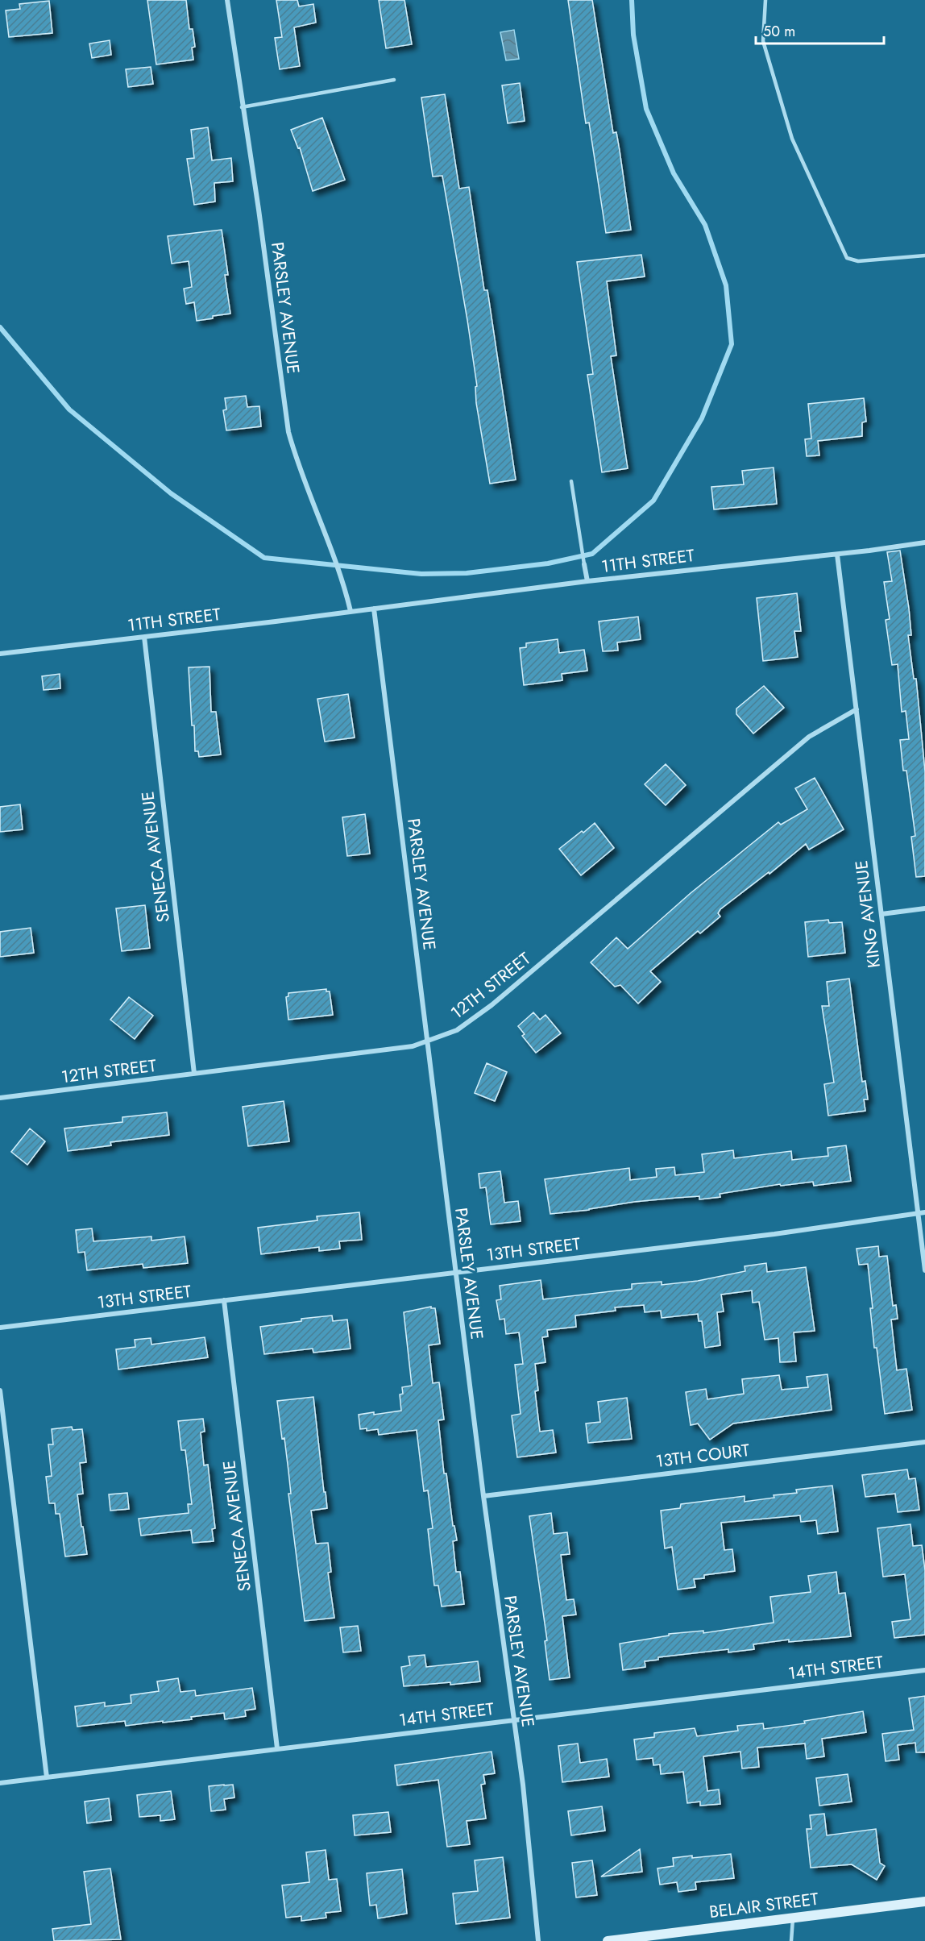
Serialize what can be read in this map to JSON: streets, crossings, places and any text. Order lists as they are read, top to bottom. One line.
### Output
{"streets":{"street":["PARSLEY AVENUE","11TH STREET","SENECA AVENUE","KING AVENUE","12TH STREET","13TH STREET","13TH COURT","14TH STREET","BELAIR STREET"]},"crossings":[["PARSLEY AVENUE","11TH STREET"],["PARSLEY AVENUE","12TH STREET"],["PARSLEY AVENUE","13TH STREET"],["PARSLEY AVENUE","13TH COURT"],["PARSLEY AVENUE","14TH STREET"],["11TH STREET","SENECA AVENUE"],["11TH STREET","KING AVENUE"],["SENECA AVENUE","12TH STREET"],["SENECA AVENUE","13TH STREET"],["SENECA AVENUE","14TH STREET"],["KING AVENUE","12TH STREET"],["KING AVENUE","13TH STREET"]],"scale_bar":"50 m"}
